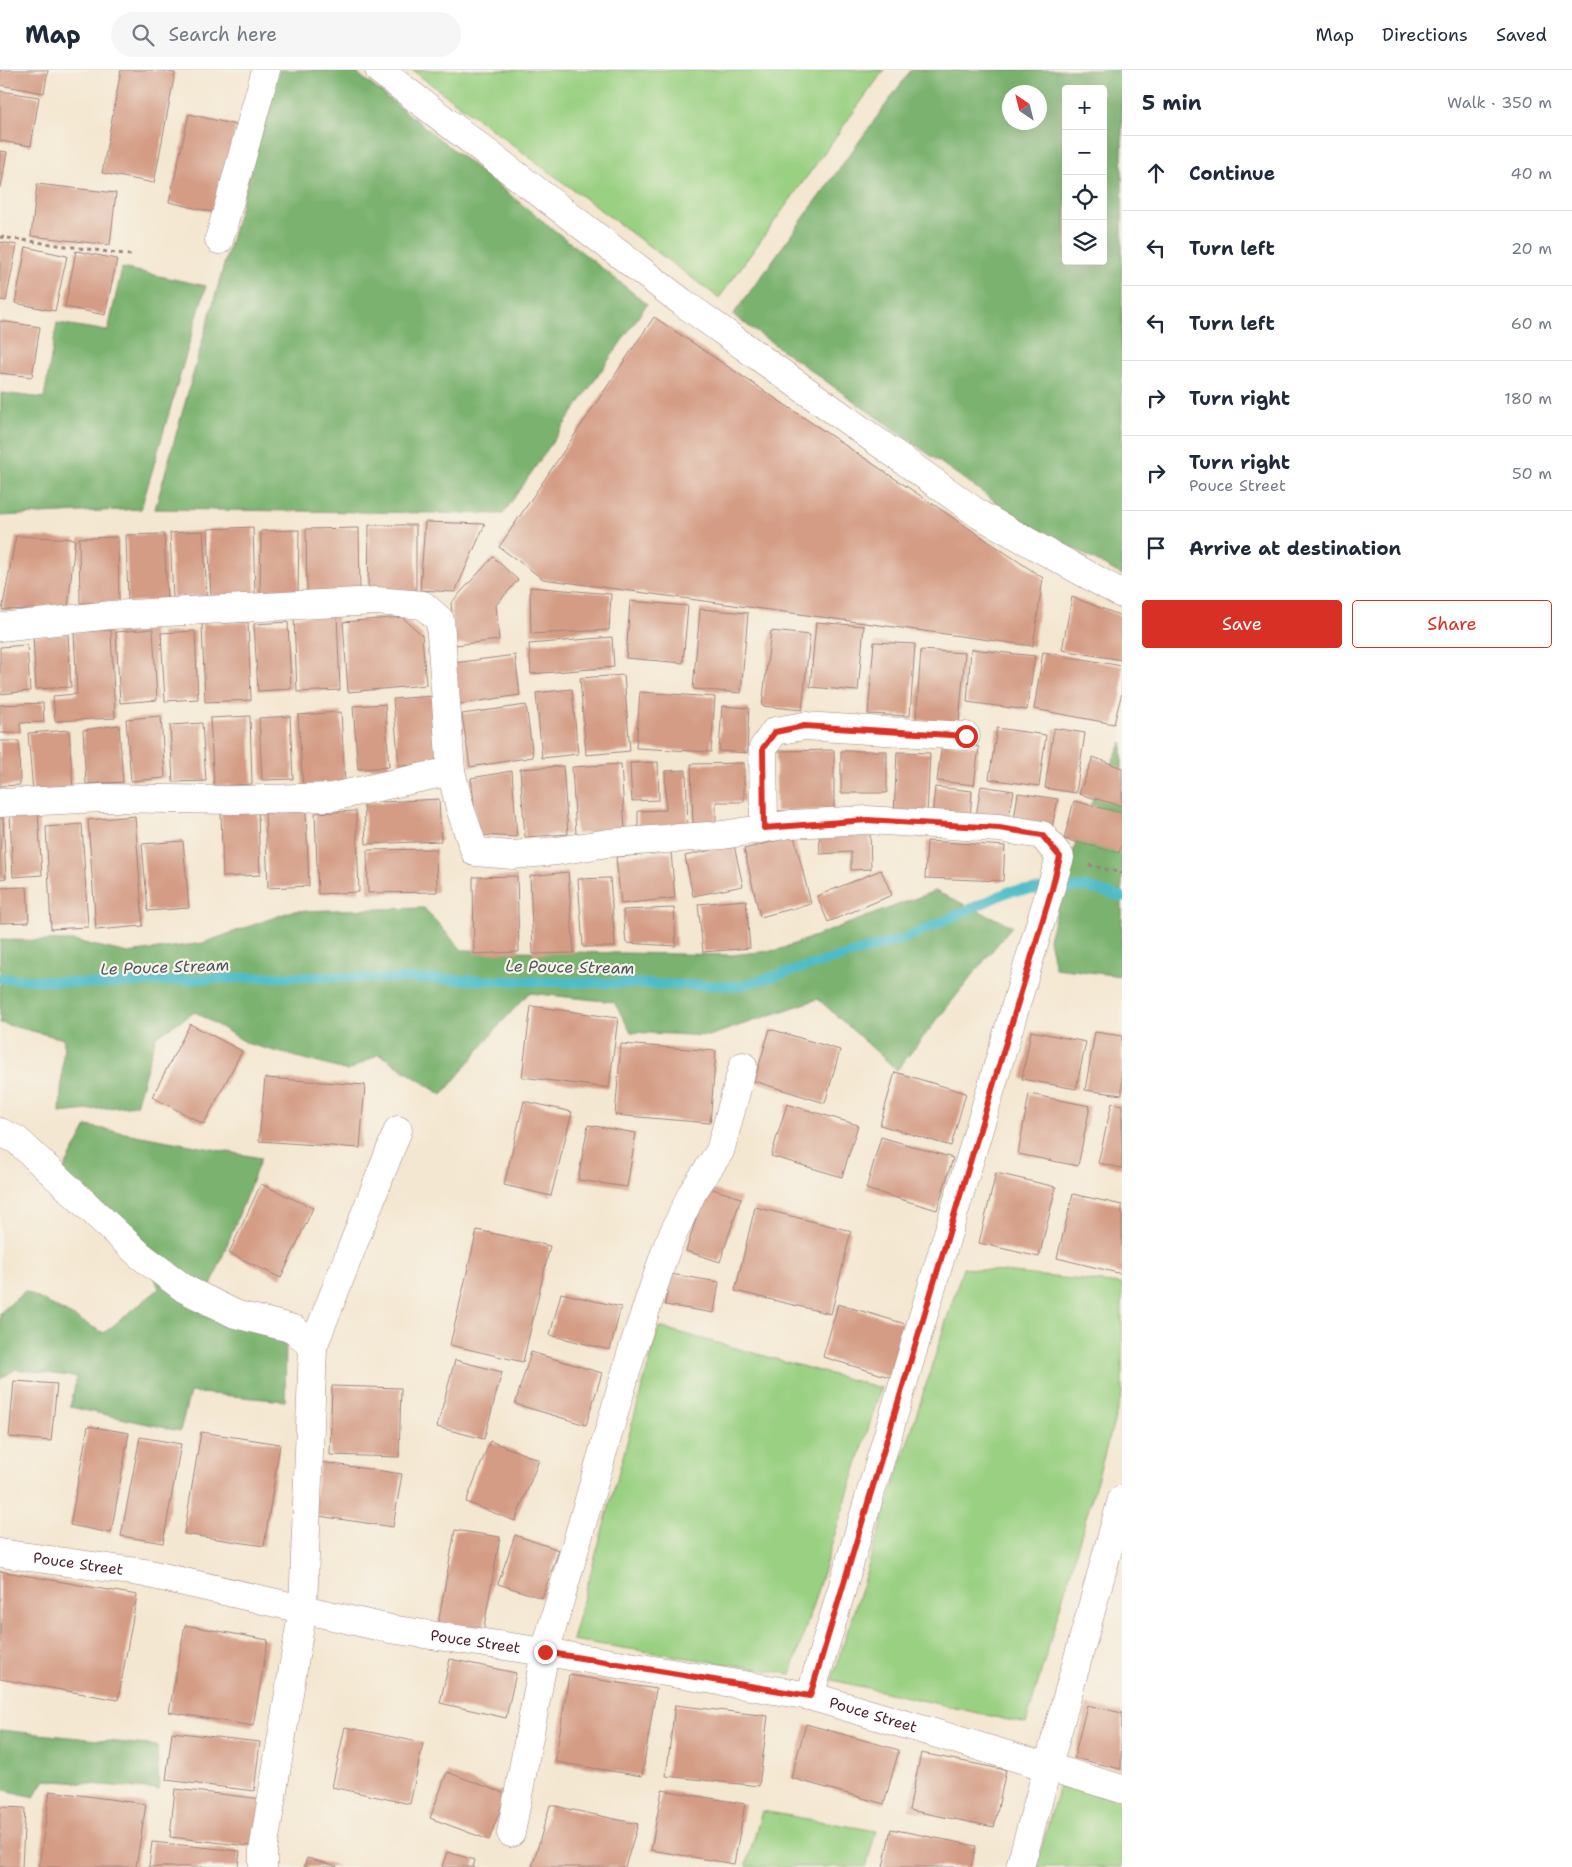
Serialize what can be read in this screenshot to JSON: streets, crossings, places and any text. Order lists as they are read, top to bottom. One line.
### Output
{"streets":{"street":["Pouce Street"]},"water":["Le Pouce Stream"],"north":"top left","page":{"header":"Map","search":"Search here","nav":["Map","Directions","Saved"],"heading":["5 min","Walk · 350 m"],"map_buttons":["+","−"],"list":[["Continue","40 m"],["Turn left","20 m"],["Turn left","60 m"],["Turn right","180 m"],["Turn right","Pouce Street","50 m"],"Arrive at destination"],"buttons":["Save","Share"]}}
